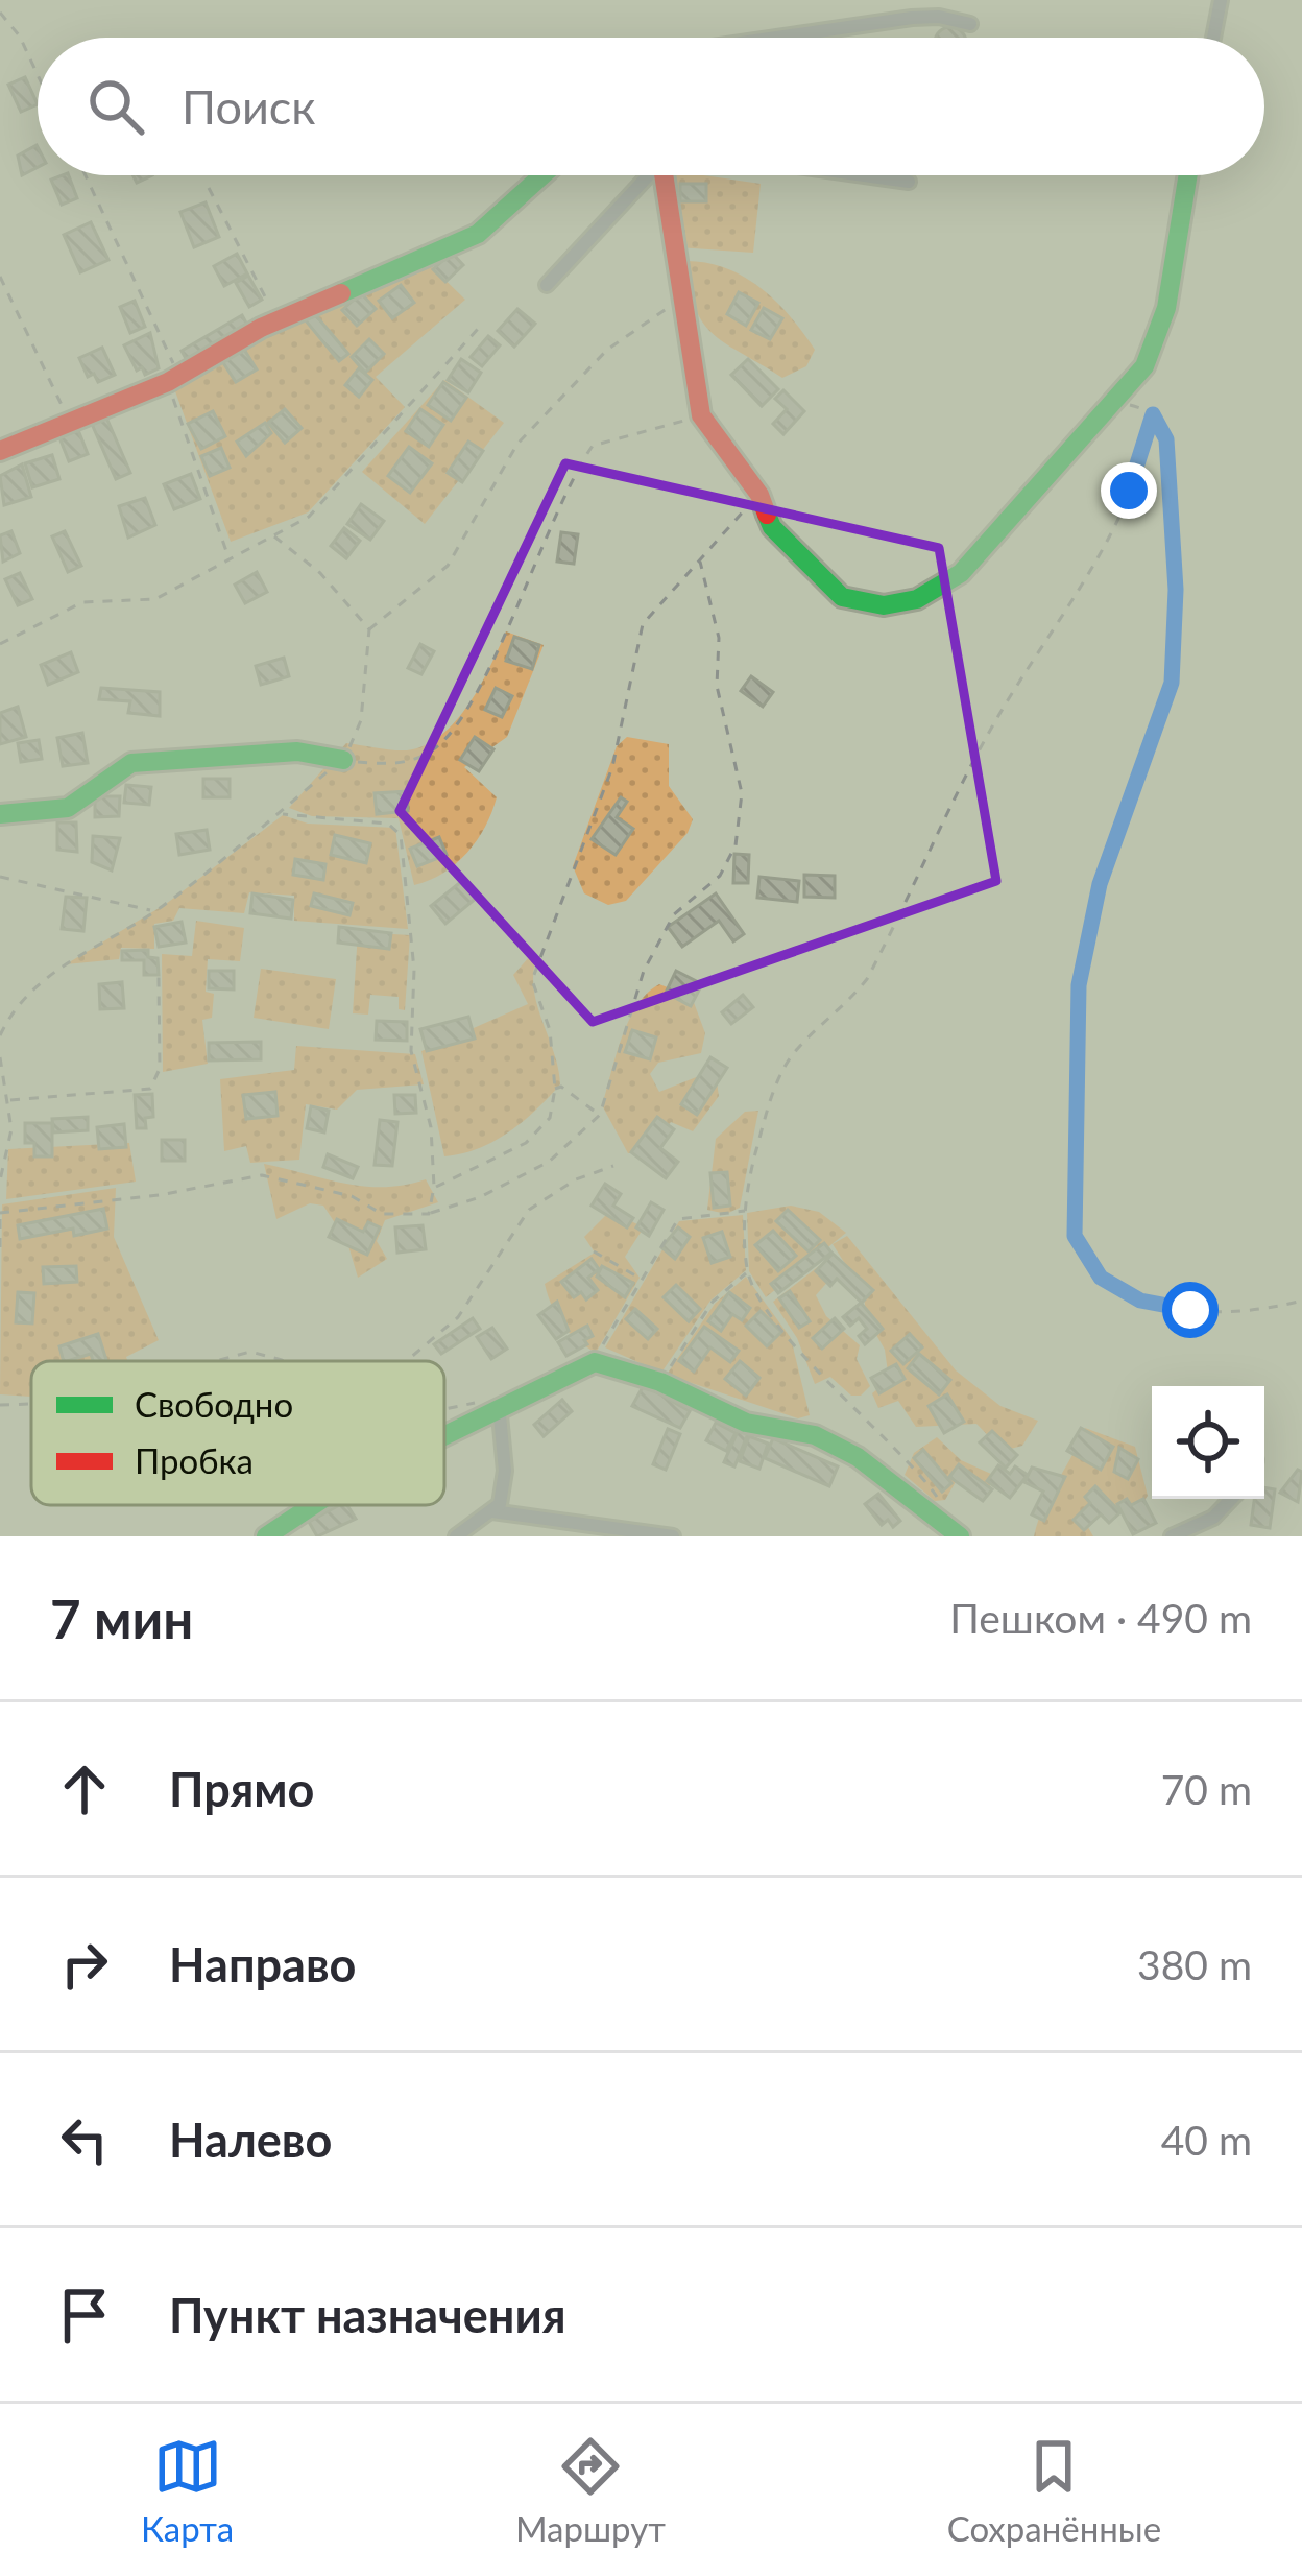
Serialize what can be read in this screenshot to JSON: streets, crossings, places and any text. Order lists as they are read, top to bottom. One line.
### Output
{"legend":["Свободно","Пробка"],"page":{"search":"Поиск","heading":["7 мин","Пешком · 490 m"],"list":[["Прямо","70 m"],["Направо","380 m"],["Налево","40 m"],"Пункт назначения"],"nav":["Карта","Маршрут","Сохранённые"]}}
